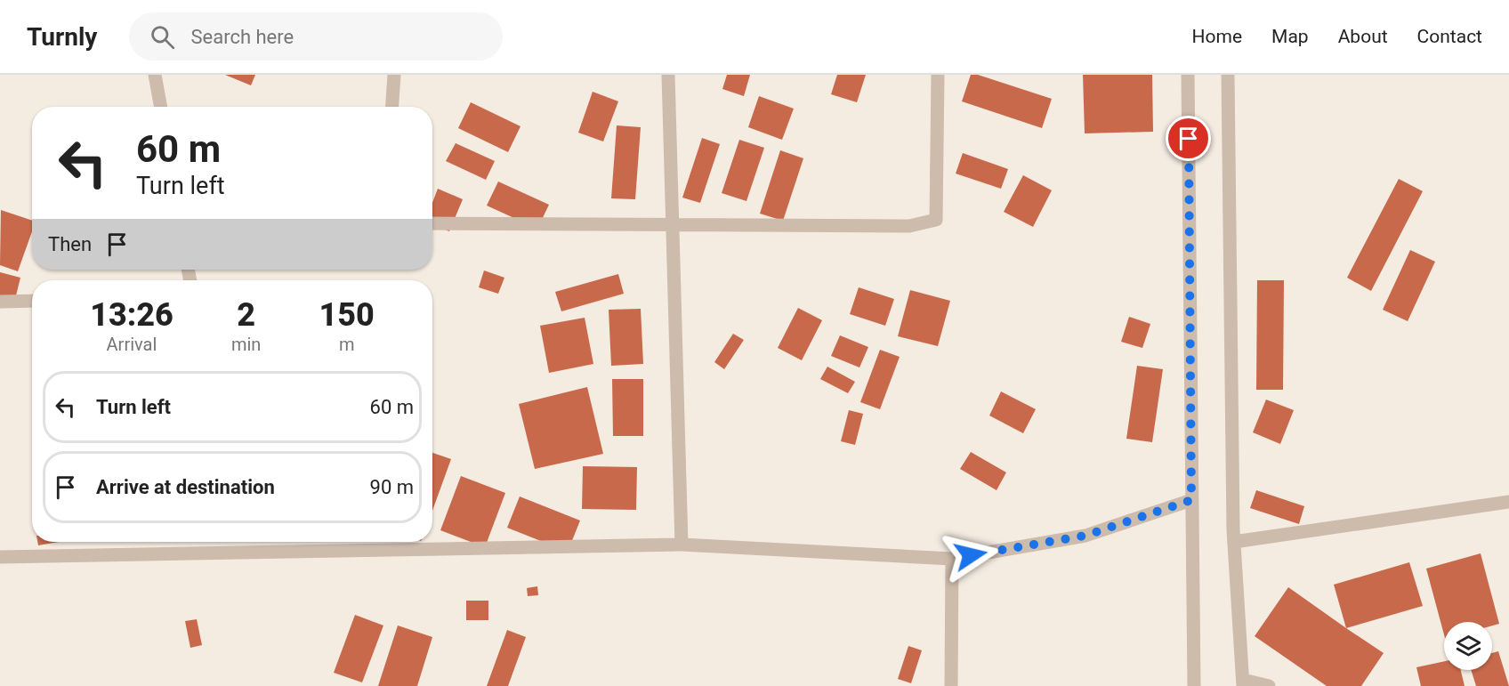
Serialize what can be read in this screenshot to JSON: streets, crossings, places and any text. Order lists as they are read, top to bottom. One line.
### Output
{"page":{"header":"Turnly","search":"Search here","nav":["Home","Map","About","Contact"],"turn":["60 m","Turn left"],"then":"Then","eta":["13:26","Arrival","2","min","150","m"],"list":[{"name":"Turn left","value":"60 m"},{"name":"Arrive at destination","value":"90 m"}]}}
